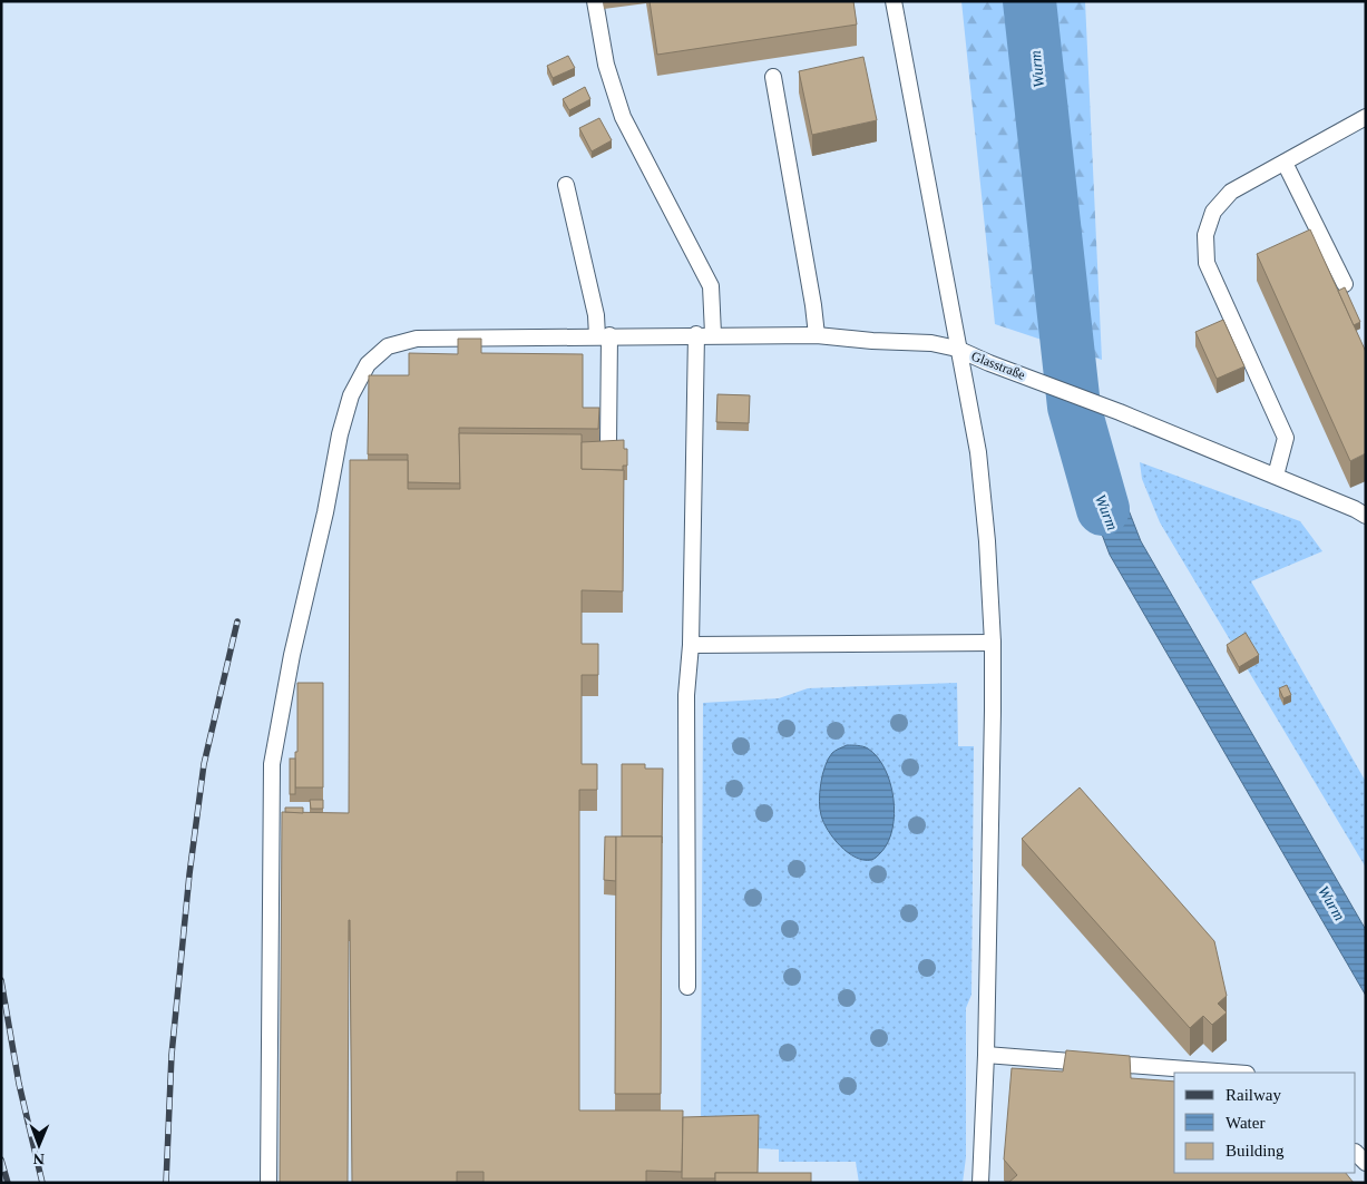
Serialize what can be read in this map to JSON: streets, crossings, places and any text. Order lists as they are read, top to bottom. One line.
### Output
{"streets":{"lane":["Glasstraße"]},"water":["Wurm"],"legend":["Railway","Water","Building"],"north":"bottom"}
